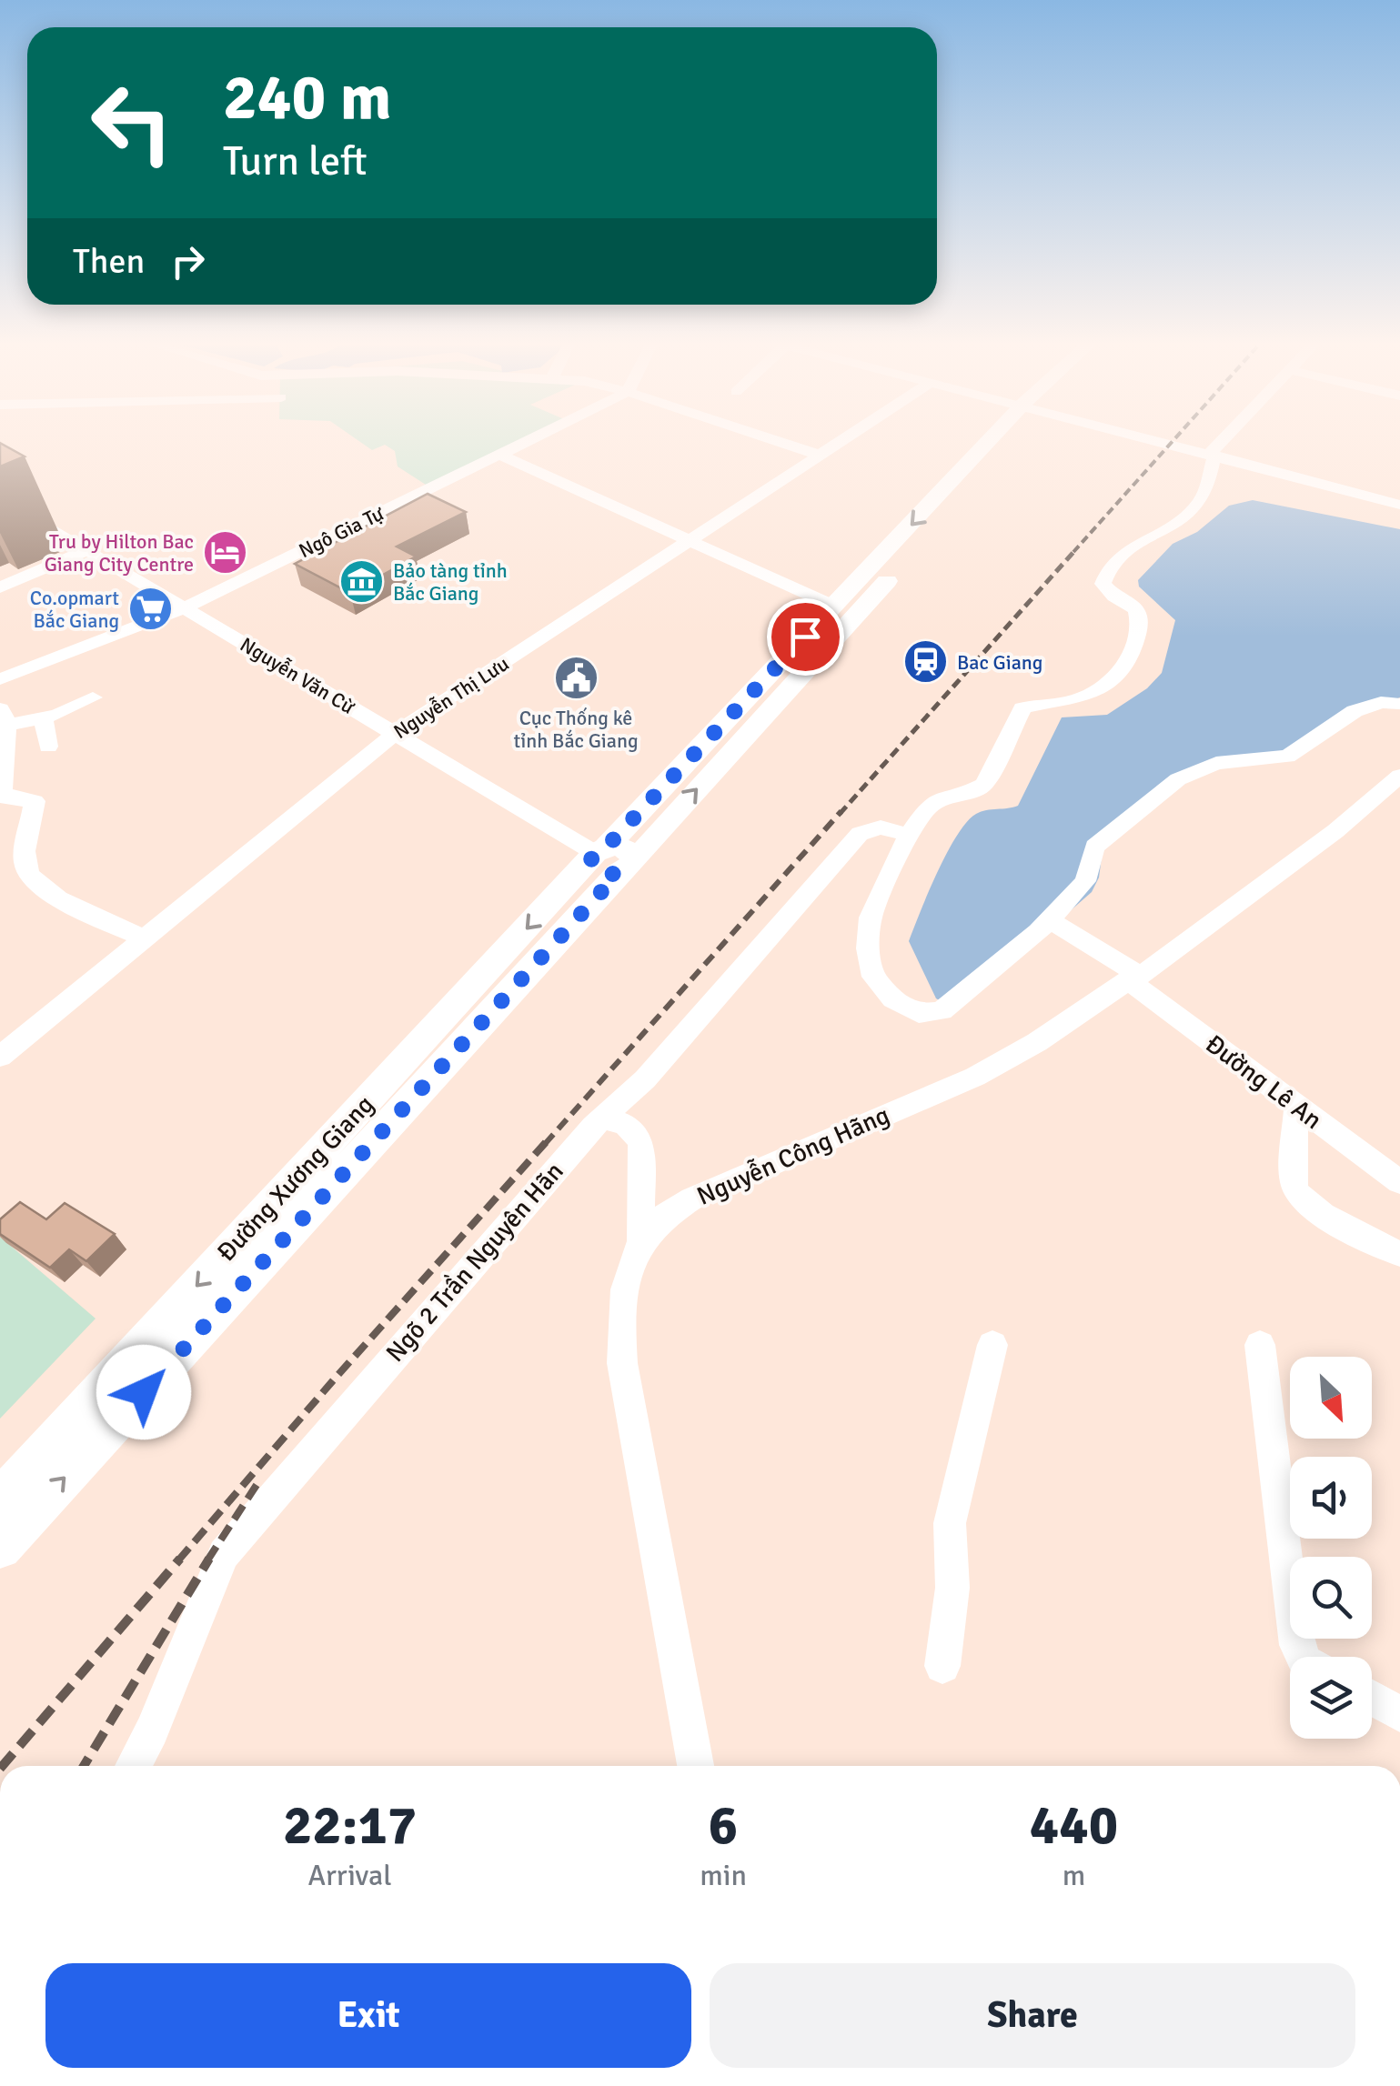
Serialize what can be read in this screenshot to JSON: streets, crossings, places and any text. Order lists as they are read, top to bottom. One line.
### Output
{"streets":{"main road":["Đường Xương Giang"],"street":["Ngô Gia Tự","Nguyễn Văn Cừ","Nguyễn Thị Lưu","Đường Lê An","Nguyễn Công Hãng","Ngõ 2 Trần Nguyên Hãn"]},"crossings":[["Ngô Gia Tự","Nguyễn Văn Cừ"],["Nguyễn Văn Cừ","Nguyễn Thị Lưu"],["Nguyễn Văn Cừ","Đường Xương Giang"],["Đường Lê An","Nguyễn Công Hãng"]],"places":{"hotel":["Tru by Hilton Bac Giang City Centre"],"museum":["Bảo tàng tỉnh Bắc Giang"],"supermarket":["Co.opmart Bắc Giang"],"station":["Bac Giang"],"public building":["Cục Thống kê tỉnh Bắc Giang"]},"north":"bottom right","page":{"turn":["240 m","Turn left"],"then":"Then","eta":["22:17","Arrival","6","min","440","m"],"buttons":["Exit","Share"]}}
